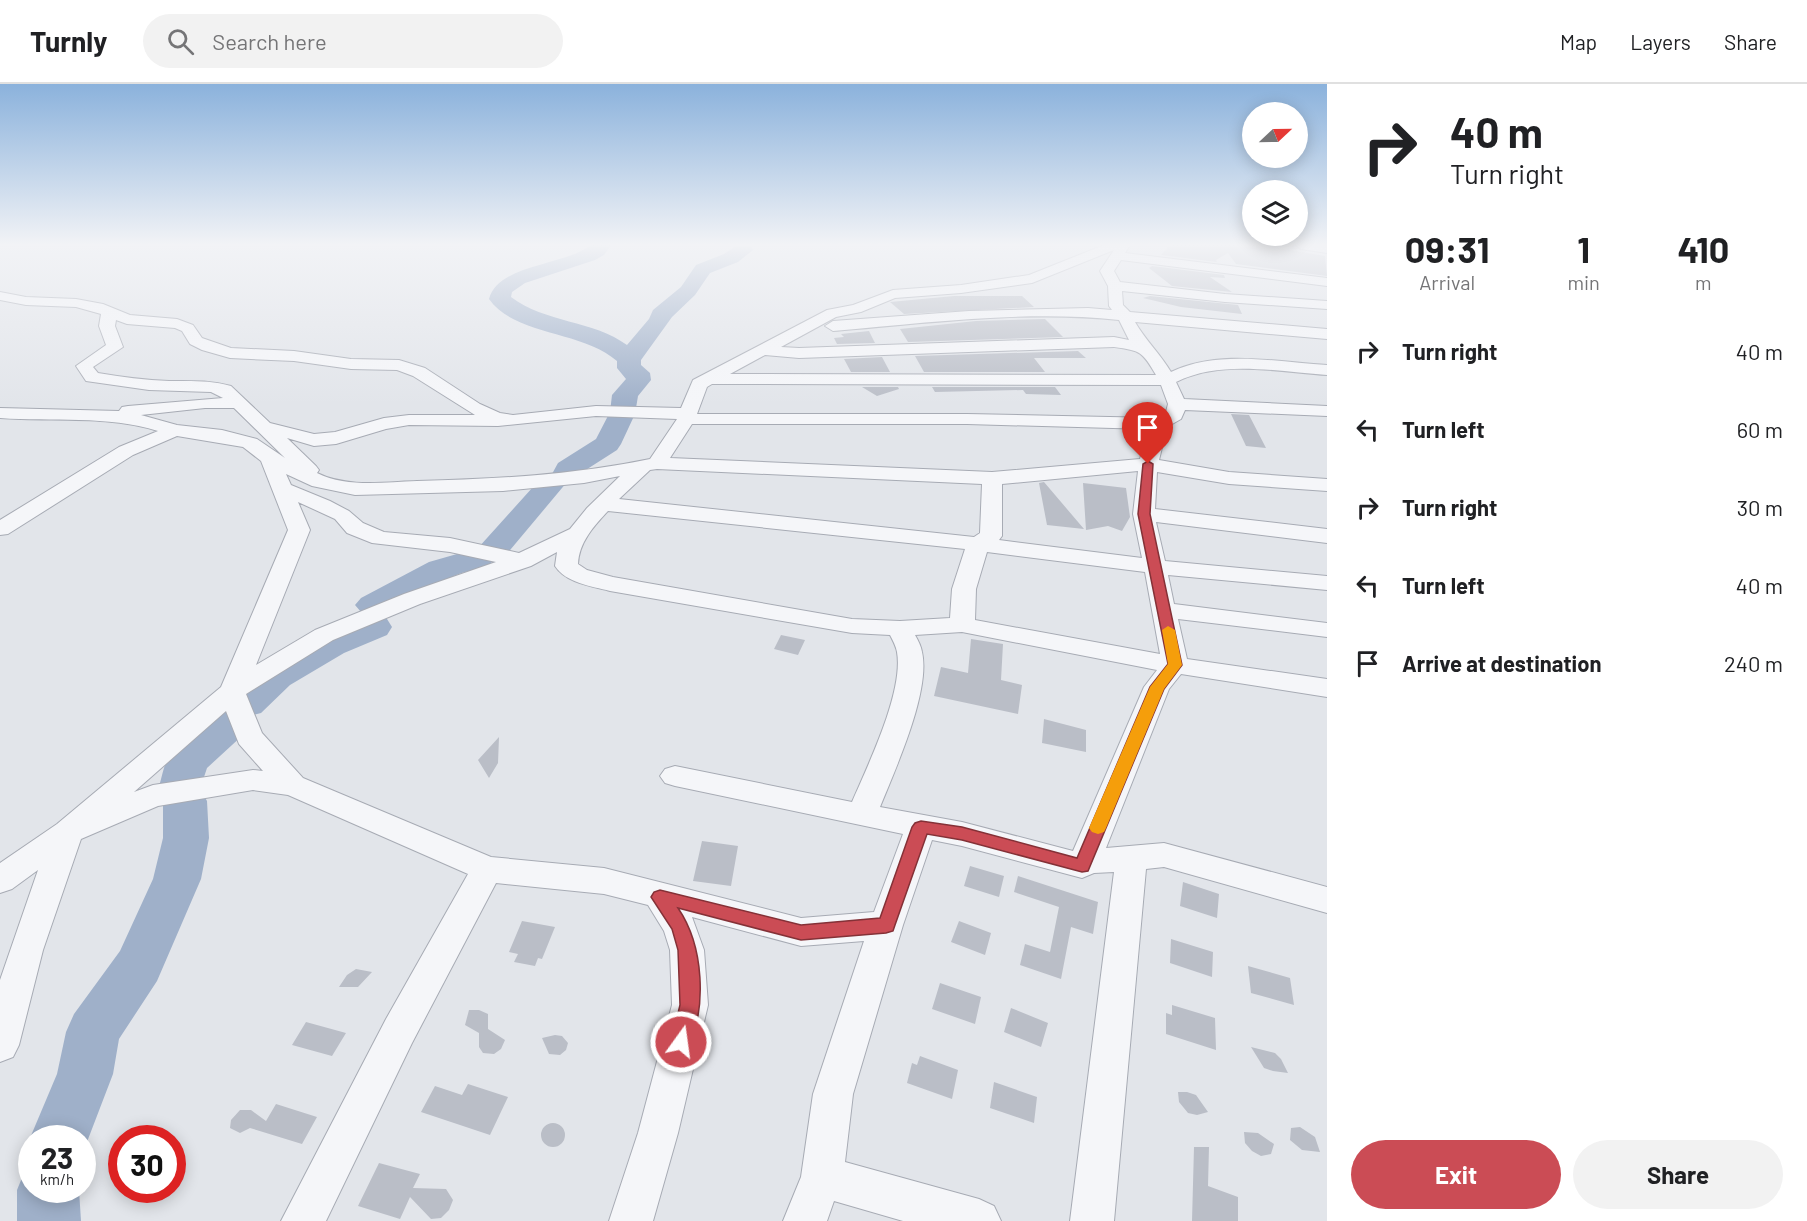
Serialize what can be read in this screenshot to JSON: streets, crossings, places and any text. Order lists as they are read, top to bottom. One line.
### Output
{"north":"right","page":{"header":"Turnly","search":"Search here","nav":["Map","Layers","Share"],"turn":["40 m","Turn right"],"eta":["09:31","Arrival","1","min","410","m"],"list":[{"name":"Turn right","value":"40 m"},{"name":"Turn left","value":"60 m"},{"name":"Turn right","value":"30 m"},{"name":"Turn left","value":"40 m"},{"name":"Arrive at destination","value":"240 m"}],"speed":"23 km/h","limit":"30","buttons":["Exit","Share"]}}
